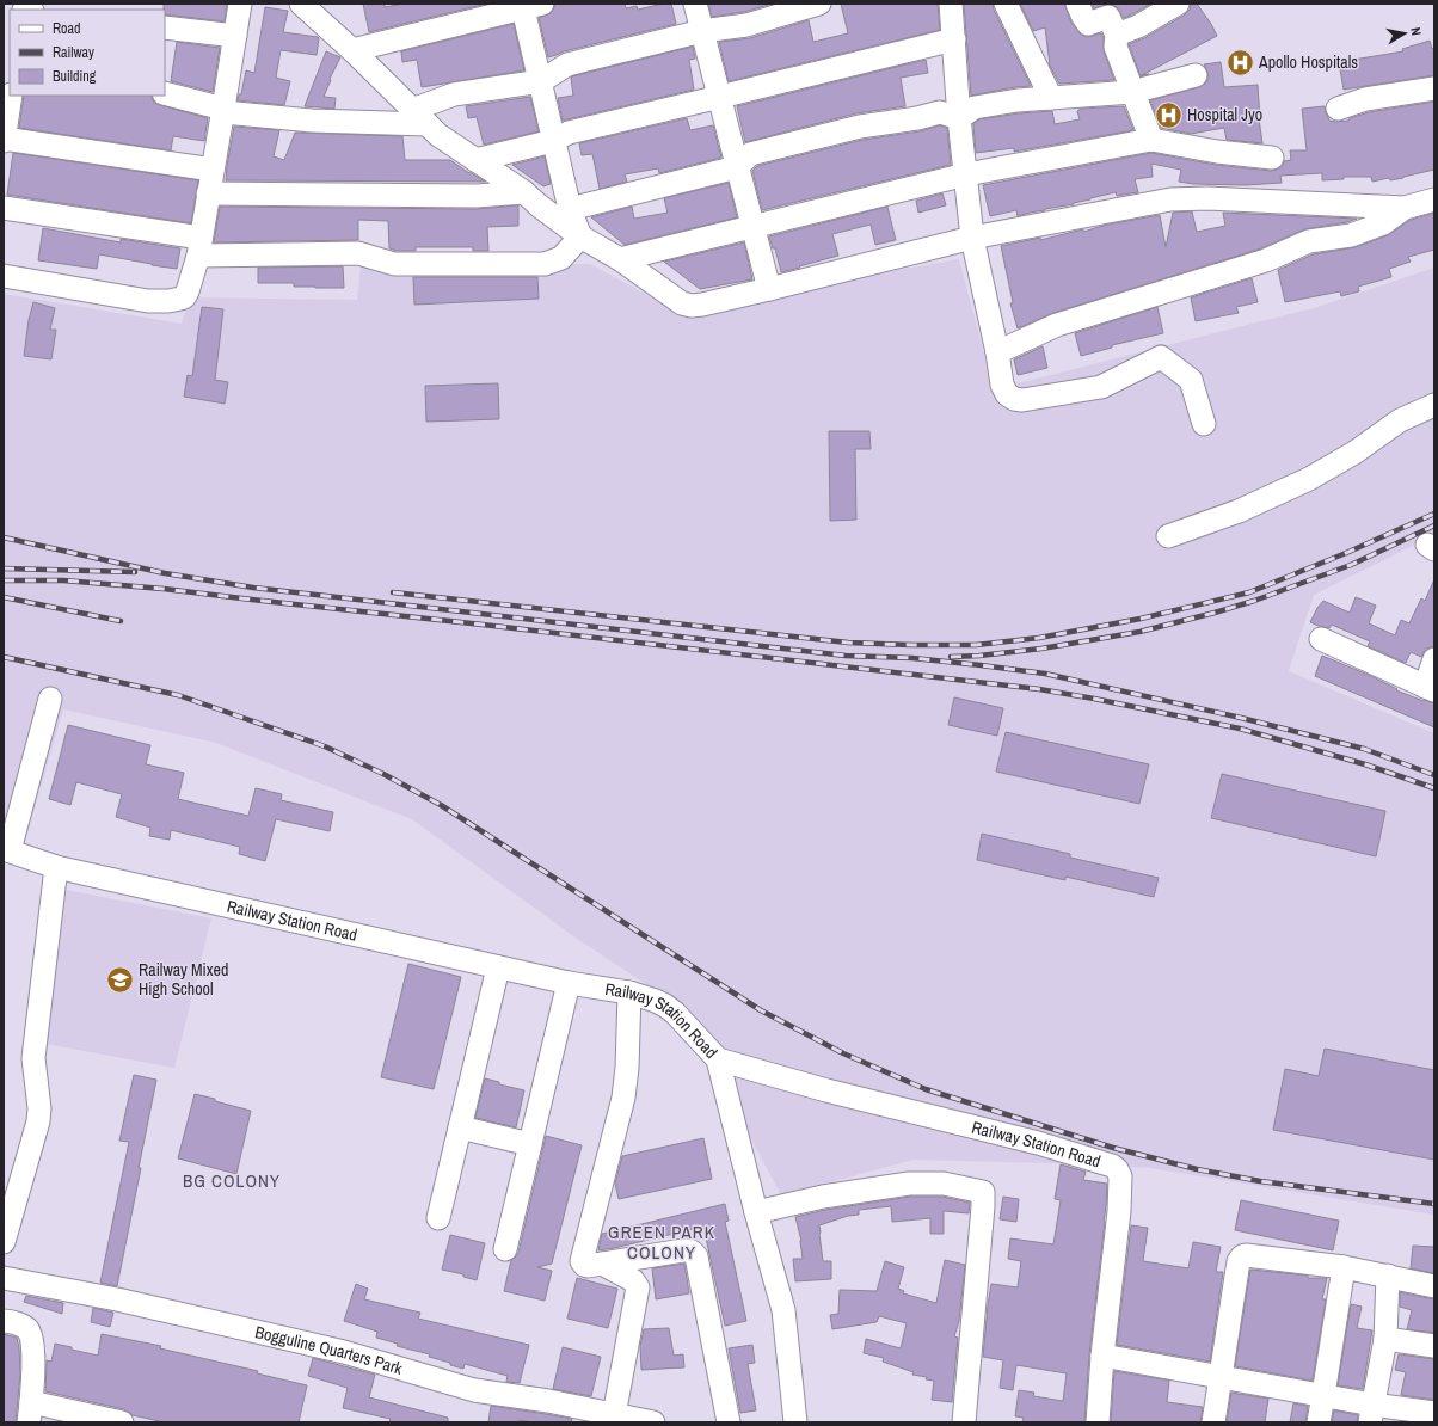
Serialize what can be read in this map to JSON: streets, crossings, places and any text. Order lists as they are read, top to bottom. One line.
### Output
{"streets":{"street":["Railway Station Road","Bogguline Quarters Park"]},"districts":["BG COLONY","GREEN PARK COLONY"],"places":{"hospital":["Apollo Hospitals","Hospital Jyo"],"school or university":["Railway Mixed High School"]},"legend":["Road","Railway","Building"],"north":"right"}
